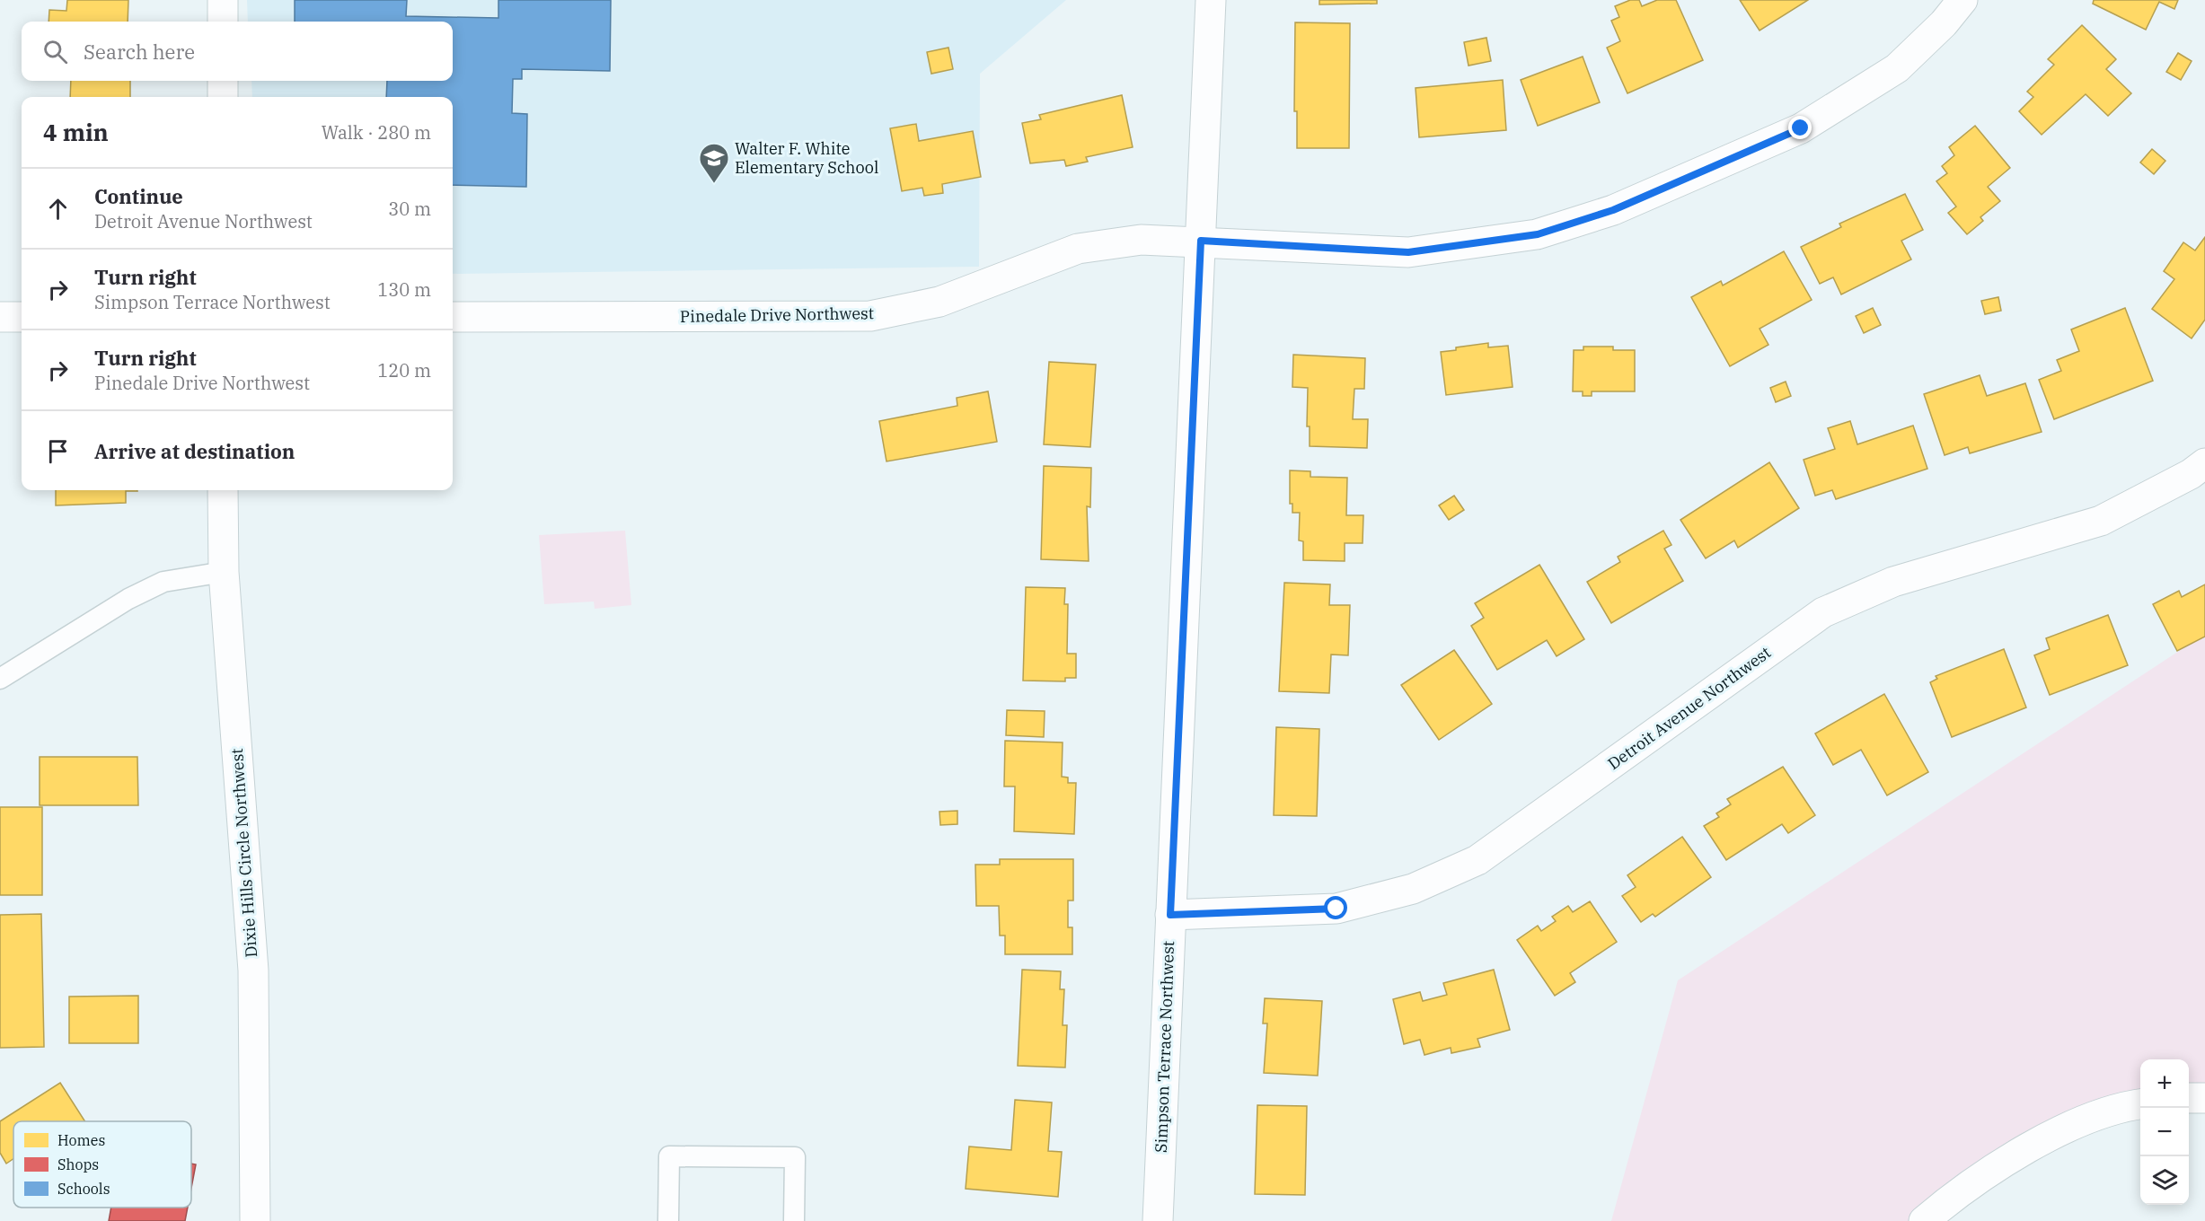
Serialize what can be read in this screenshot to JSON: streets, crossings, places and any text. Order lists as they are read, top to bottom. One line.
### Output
{"streets":{"street":["Pinedale Drive Northwest","Detroit Avenue Northwest","Dixie Hills Circle Northwest","Simpson Terrace Northwest"]},"crossings":[["Pinedale Drive Northwest","Simpson Terrace Northwest"],["Detroit Avenue Northwest","Simpson Terrace Northwest"]],"places":{"school or university":["Walter F. White Elementary School"]},"legend":["Homes","Shops","Schools"],"page":{"search":"Search here","heading":["4 min","Walk · 280 m"],"list":[["Continue","Detroit Avenue Northwest","30 m"],["Turn right","Simpson Terrace Northwest","130 m"],["Turn right","Pinedale Drive Northwest","120 m"],"Arrive at destination"],"map_buttons":["+","−"]}}
